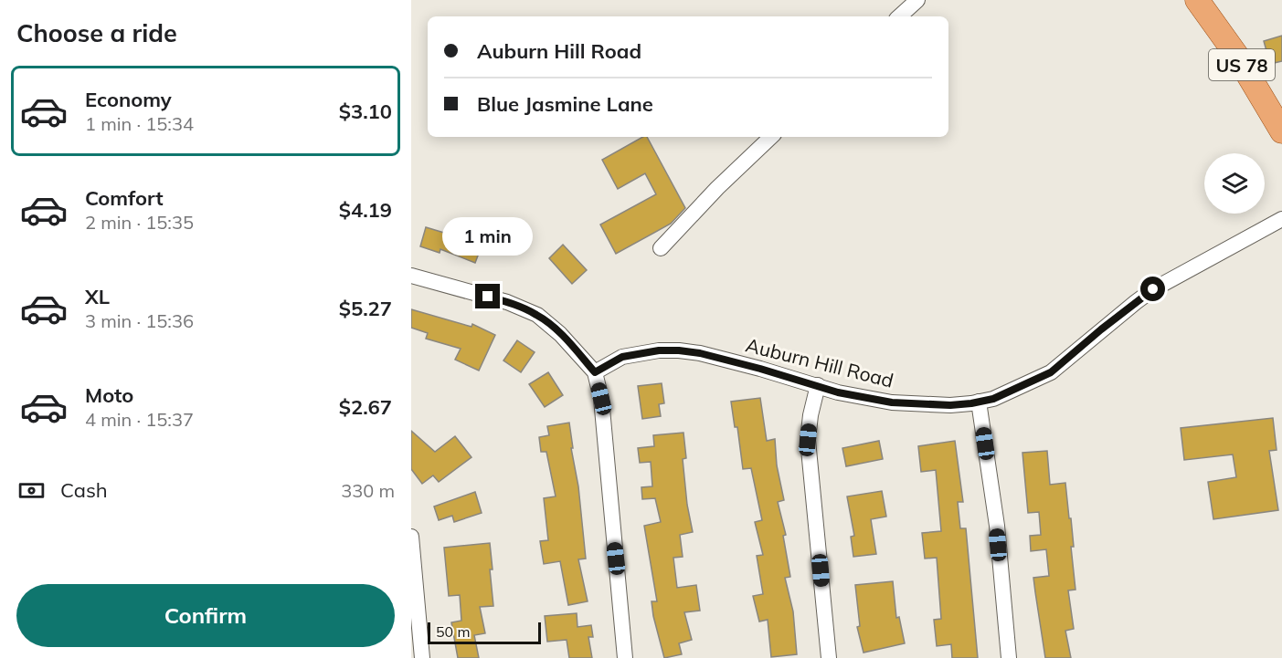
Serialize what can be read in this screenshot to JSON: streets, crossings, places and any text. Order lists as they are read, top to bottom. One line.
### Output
{"streets":{"main road":["US 78"],"street":["Auburn Hill Road"]},"scale_bar":"50 m","page":{"heading":"Choose a ride","banner":["Auburn Hill Road","Blue Jasmine Lane"],"list":[{"name":"Economy","note":"1 min · 15:34","value":"$3.10"},{"name":"Comfort","note":"2 min · 15:35","value":"$4.19"},{"name":"XL","note":"3 min · 15:36","value":"$5.27"},{"name":"Moto","note":"4 min · 15:37","value":"$2.67"}],"bubble":"1 min","pay":["Cash","330 m"],"buttons":"Confirm","scale":"50 m"}}
